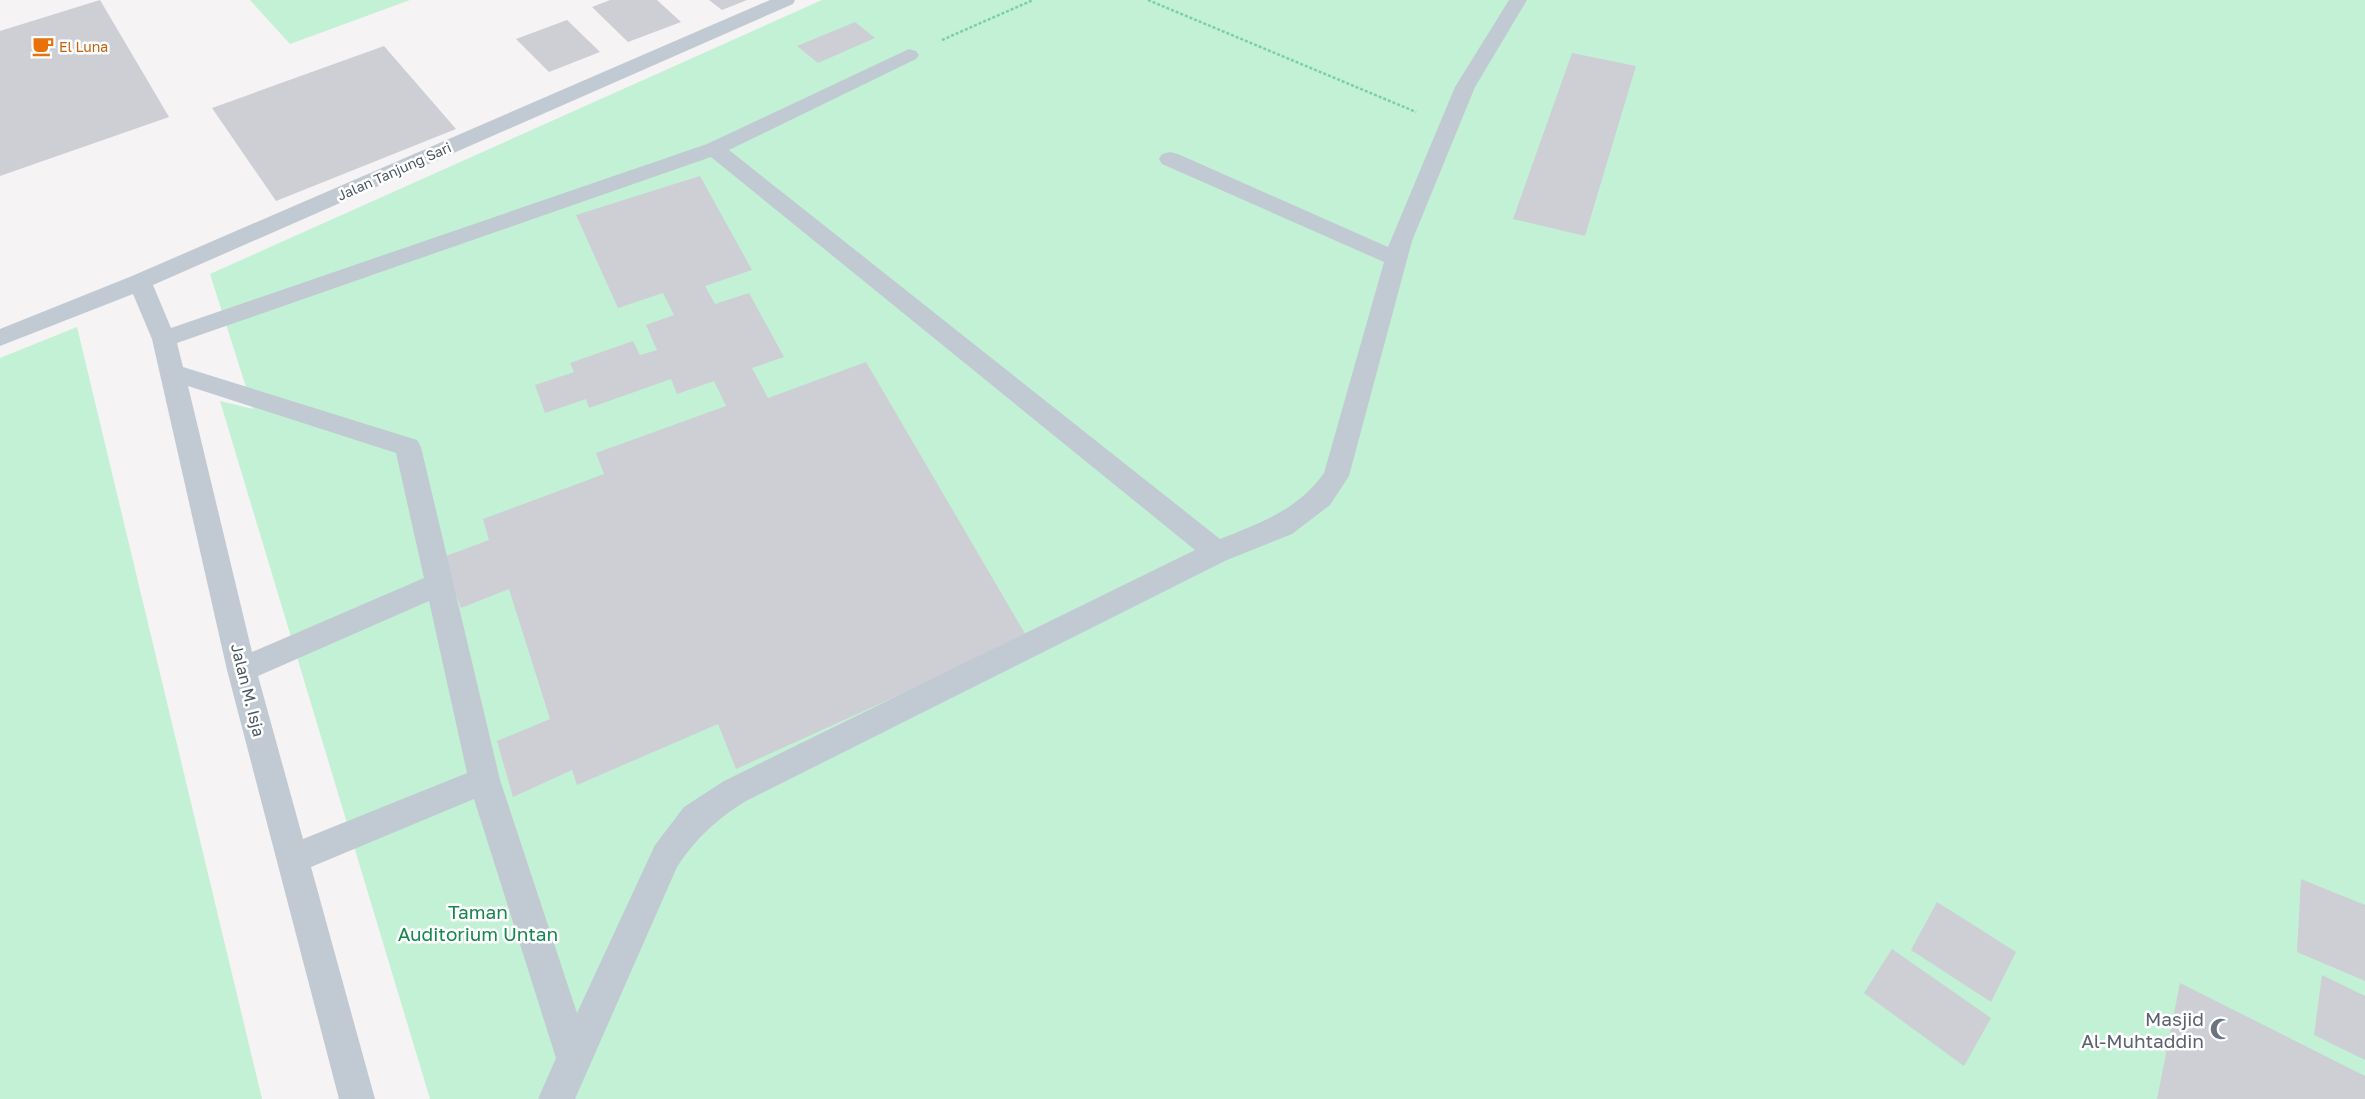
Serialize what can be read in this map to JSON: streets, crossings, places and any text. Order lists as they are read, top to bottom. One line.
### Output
{"streets":{"street":["Jalan Tanjung Sari","Jalan M. Isja"]},"crossings":[["Jalan Tanjung Sari","Jalan M. Isja"]],"parks":["Taman Auditorium Untan"],"places":{"cafe":["El Luna"],"mosque":["Masjid Al-Muhtaddin"]}}
